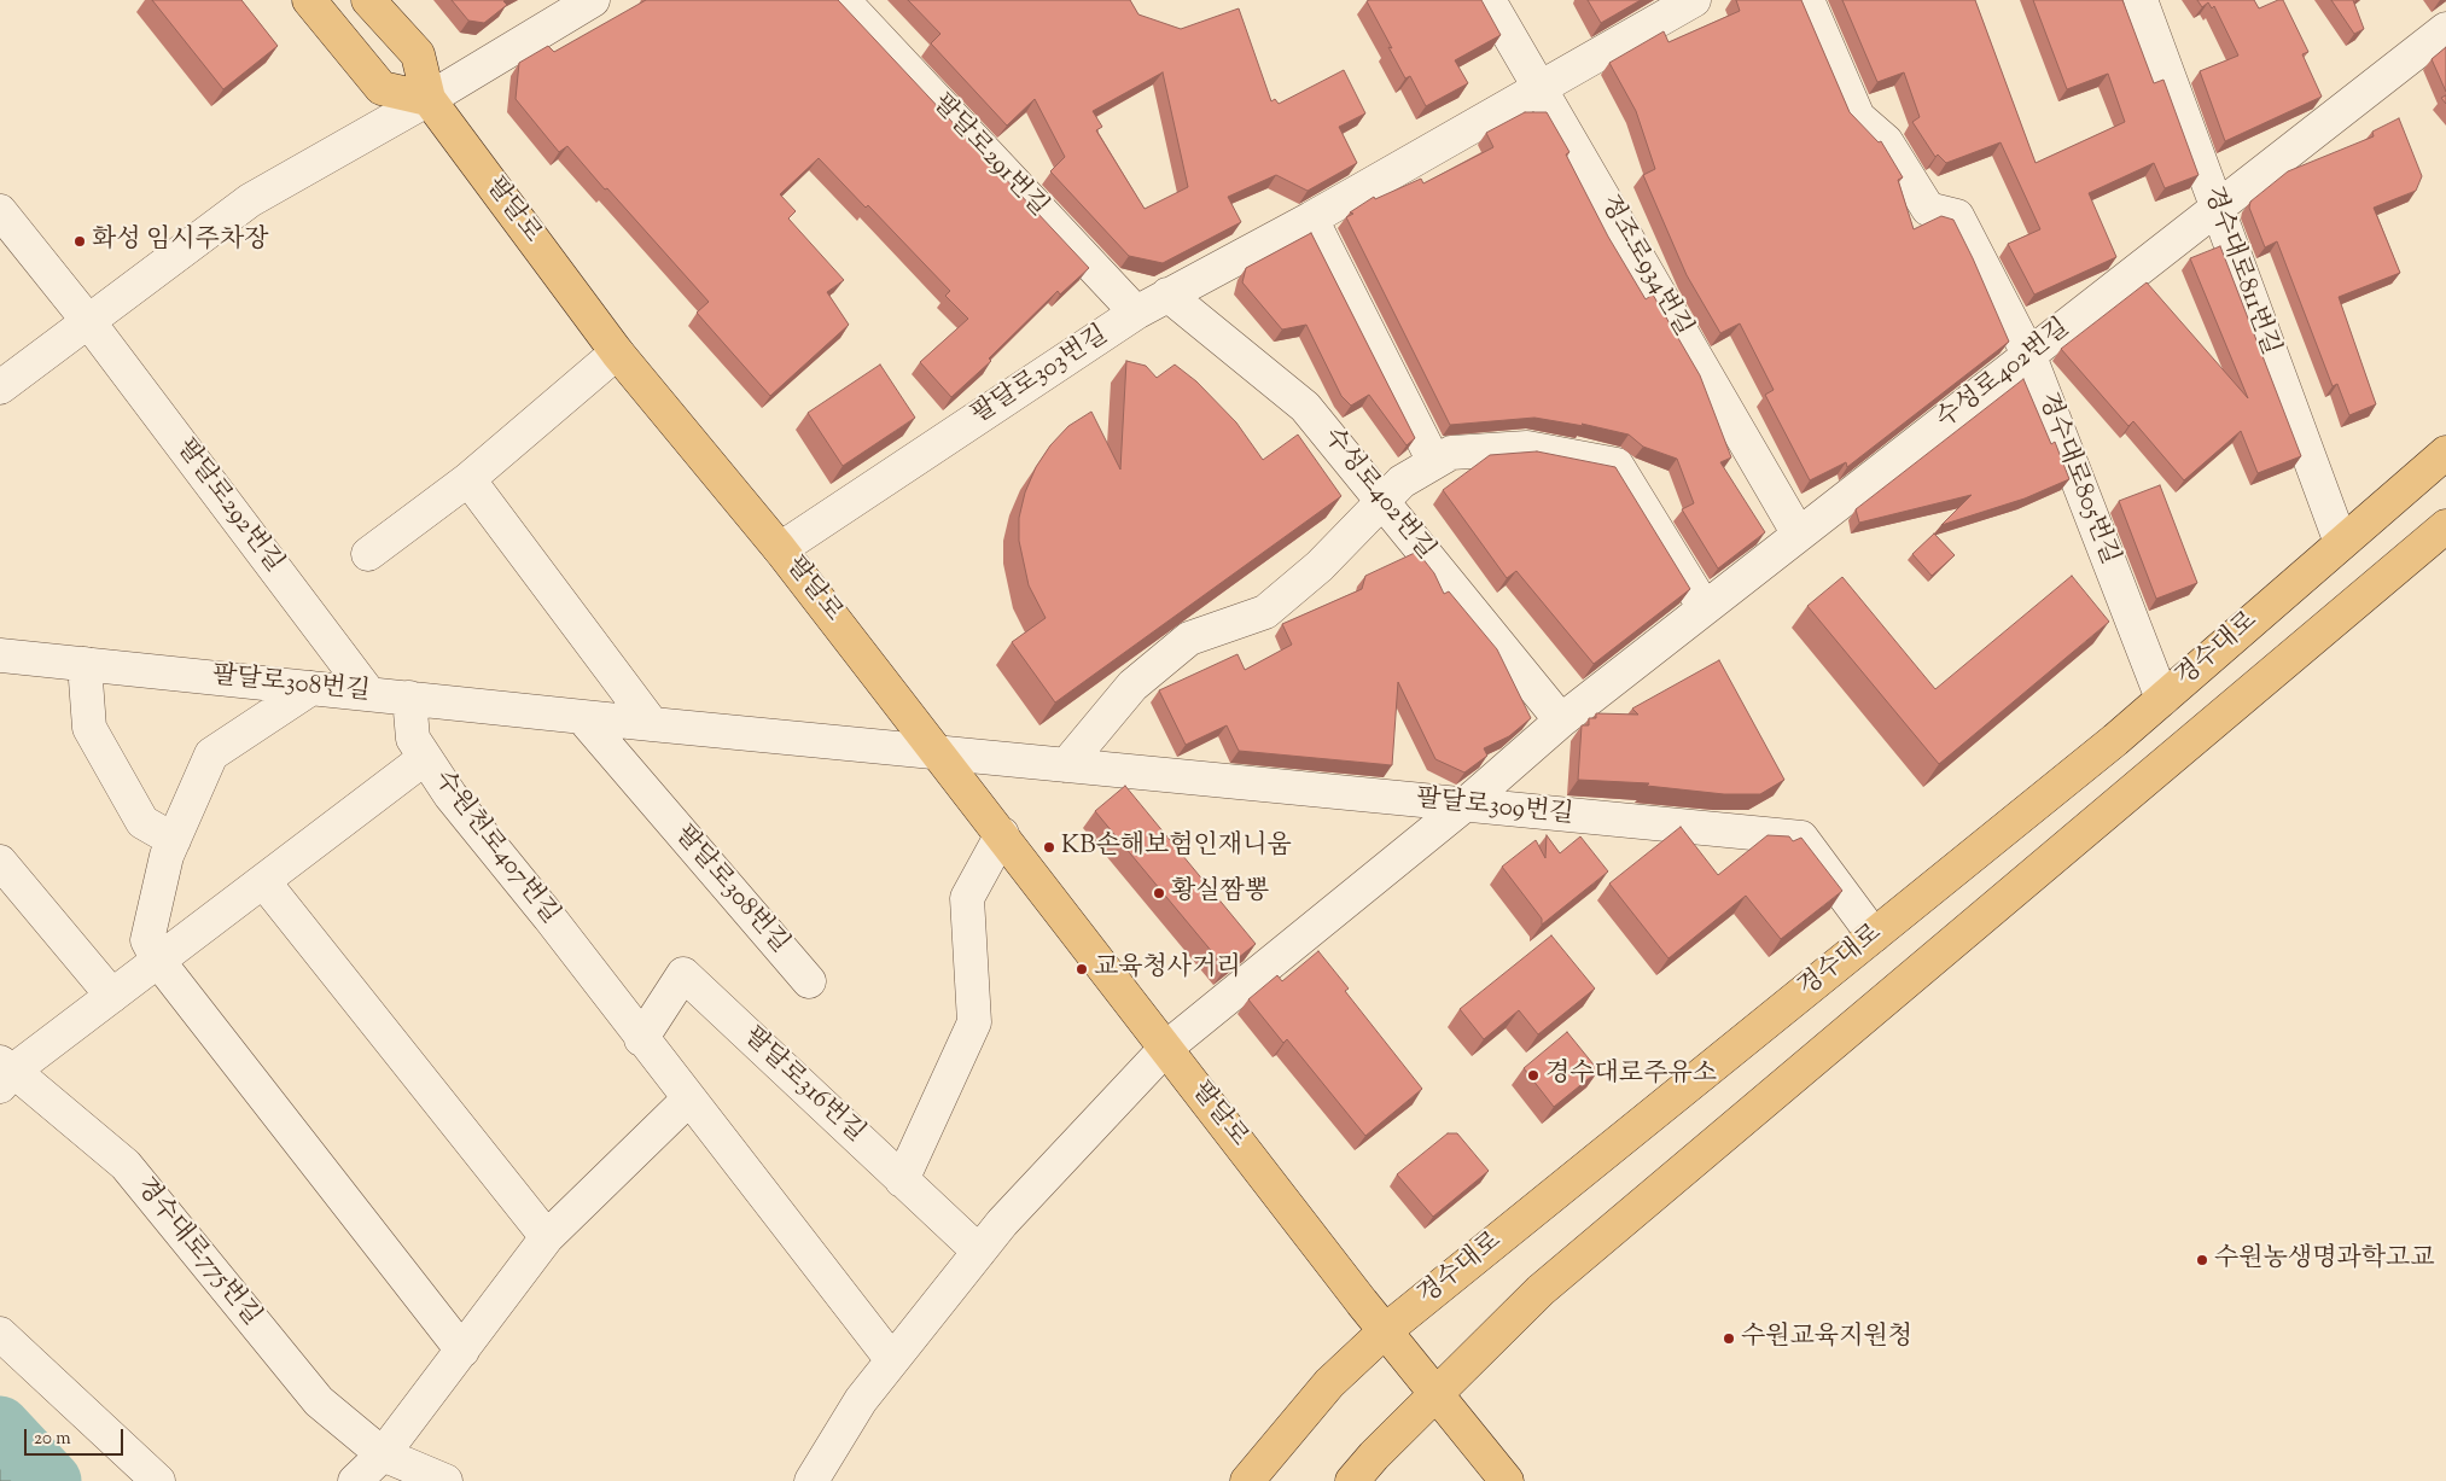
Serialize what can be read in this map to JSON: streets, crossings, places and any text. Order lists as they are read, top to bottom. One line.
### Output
{"streets":{"main road":["팔달로","경수대로"],"street":["팔달로291번길","정조로934번길","경수대로811번길","수성로402번길","팔달로303번길","경수대로805번길","팔달로292번길","팔달로308번길","팔달로309번길","수원천로407번길","팔달로316번길","경수대로775번길"]},"crossings":[["팔달로291번길","팔달로303번길"],["팔달로","수성로402번길"],["팔달로","팔달로303번길"],["팔달로","경수대로"],["팔달로","팔달로308번길"],["팔달로","팔달로309번길"],["정조로934번길","수성로402번길"],["정조로934번길","팔달로303번길"],["경수대로811번길","수성로402번길"],["경수대로811번길","경수대로"],["수성로402번길","팔달로303번길"],["수성로402번길","경수대로805번길"],["수성로402번길","팔달로309번길"],["경수대로805번길","경수대로"],["팔달로292번길","팔달로308번길"],["경수대로","팔달로309번길"],["팔달로308번길","팔달로309번길"],["수원천로407번길","팔달로316번길"],["수원천로407번길","경수대로775번길"]],"places":["화성 임시주차장","KB손해보험인재니움","황실짬뽕","교육청사거리","경수대로주유소","수원농생명과학고교","수원교육지원청"],"scale_bar":"20 m"}
